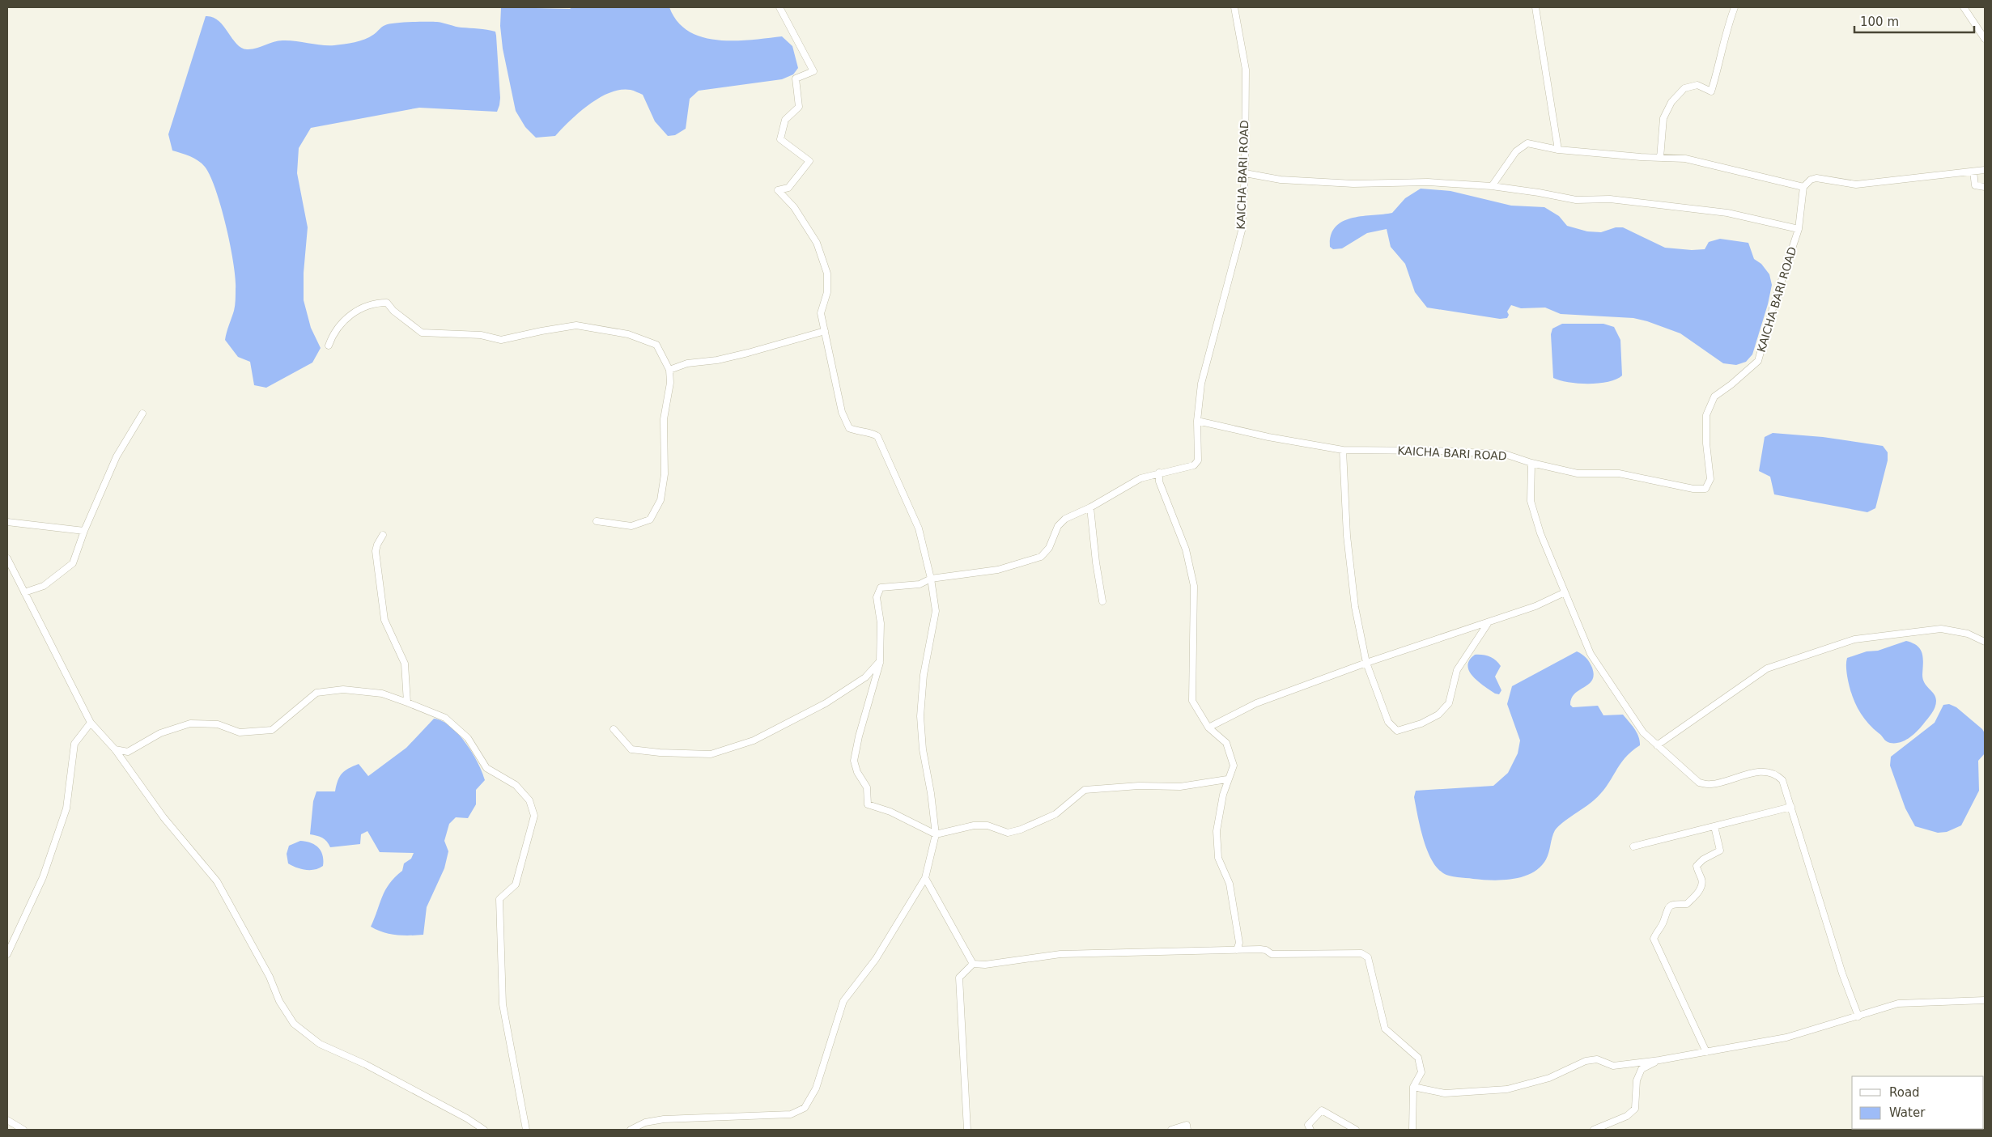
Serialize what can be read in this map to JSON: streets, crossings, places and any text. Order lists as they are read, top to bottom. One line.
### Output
{"streets":{"street":["KAICHA BARI ROAD"]},"legend":["Road","Water"],"scale_bar":"100 m"}
